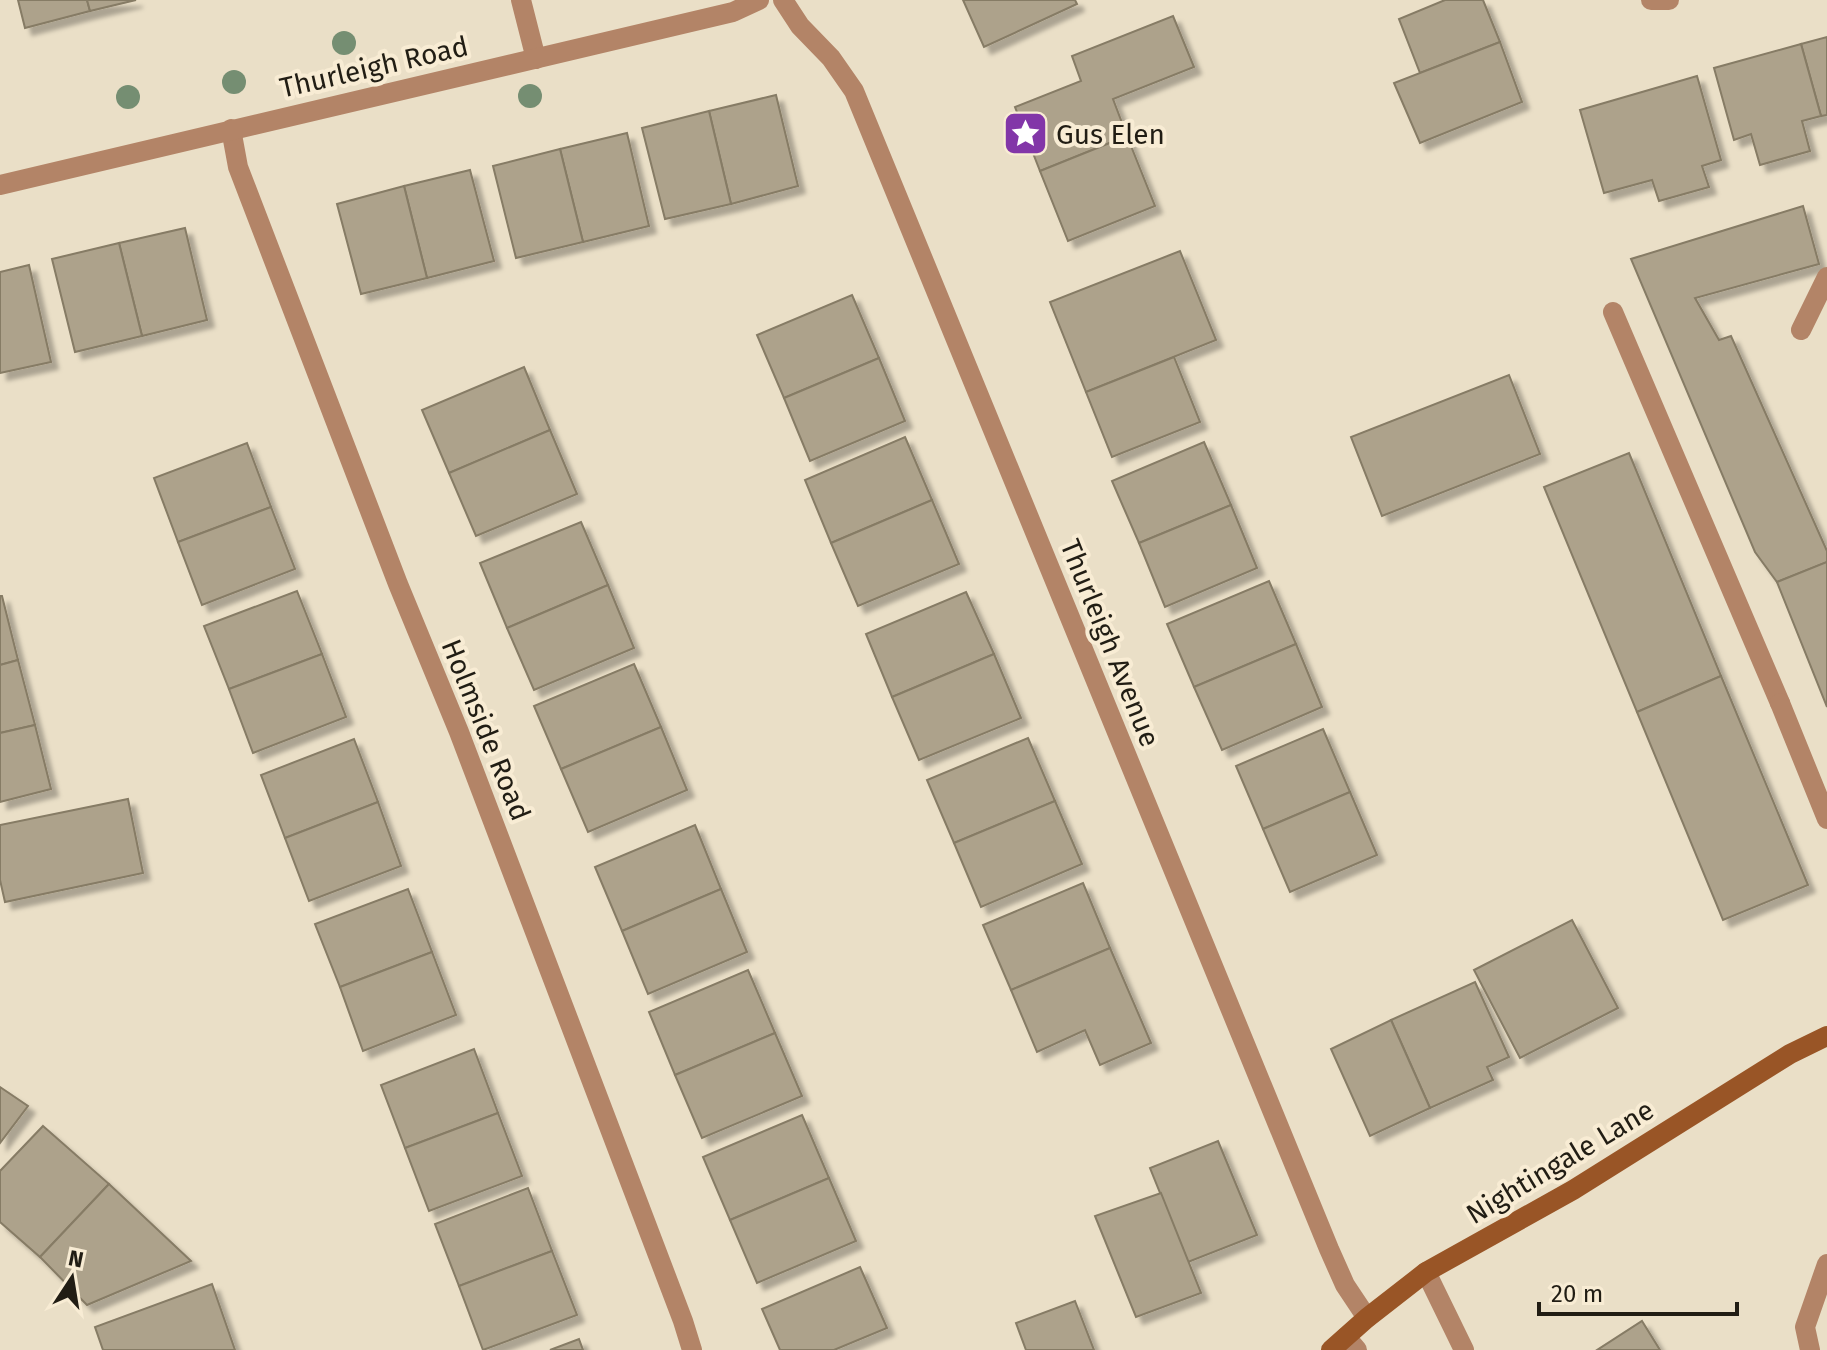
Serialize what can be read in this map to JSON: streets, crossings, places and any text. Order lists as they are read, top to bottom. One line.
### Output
{"streets":{"main road":["Nightingale Lane"],"street":["Thurleigh Road","Thurleigh Avenue","Holmside Road"]},"crossings":[["Thurleigh Road","Holmside Road"],["Thurleigh Avenue","Nightingale Lane"]],"places":{"place":["Gus Elen"]},"scale_bar":"20 m","north":"top"}
